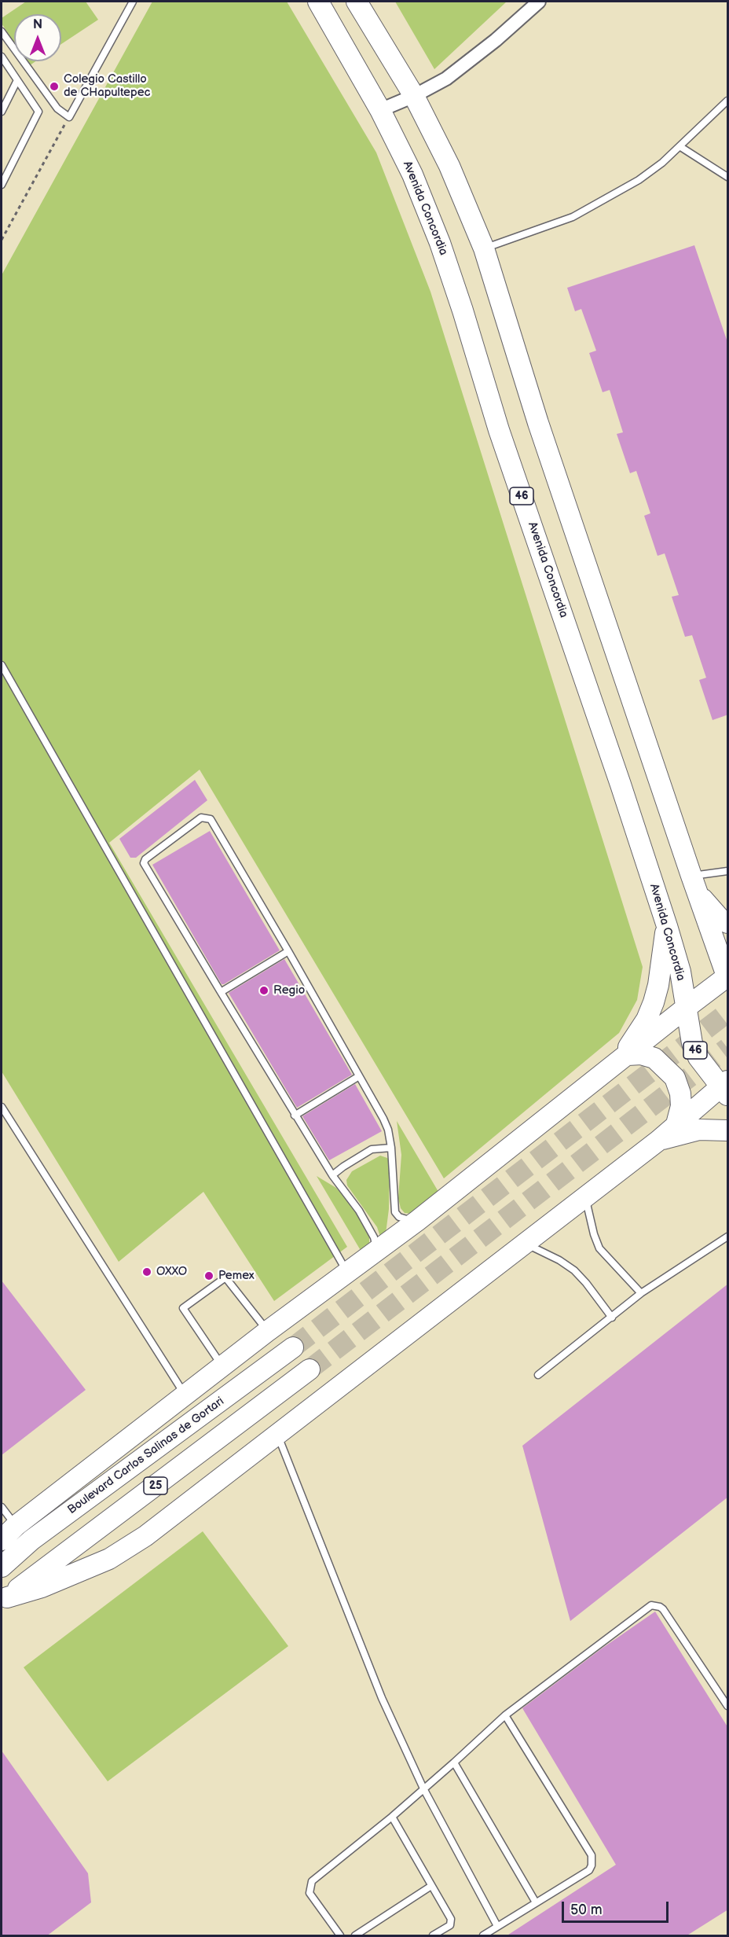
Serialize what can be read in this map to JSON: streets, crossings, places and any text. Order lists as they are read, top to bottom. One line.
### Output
{"streets":{"main road":["Avenida Concordia","46","Boulevard Carlos Salinas de Gortari","25"]},"places":["Colegio Castillo de CHapultepec","Regio","OXXO","Pemex"],"scale_bar":"50 m","north":"top"}
